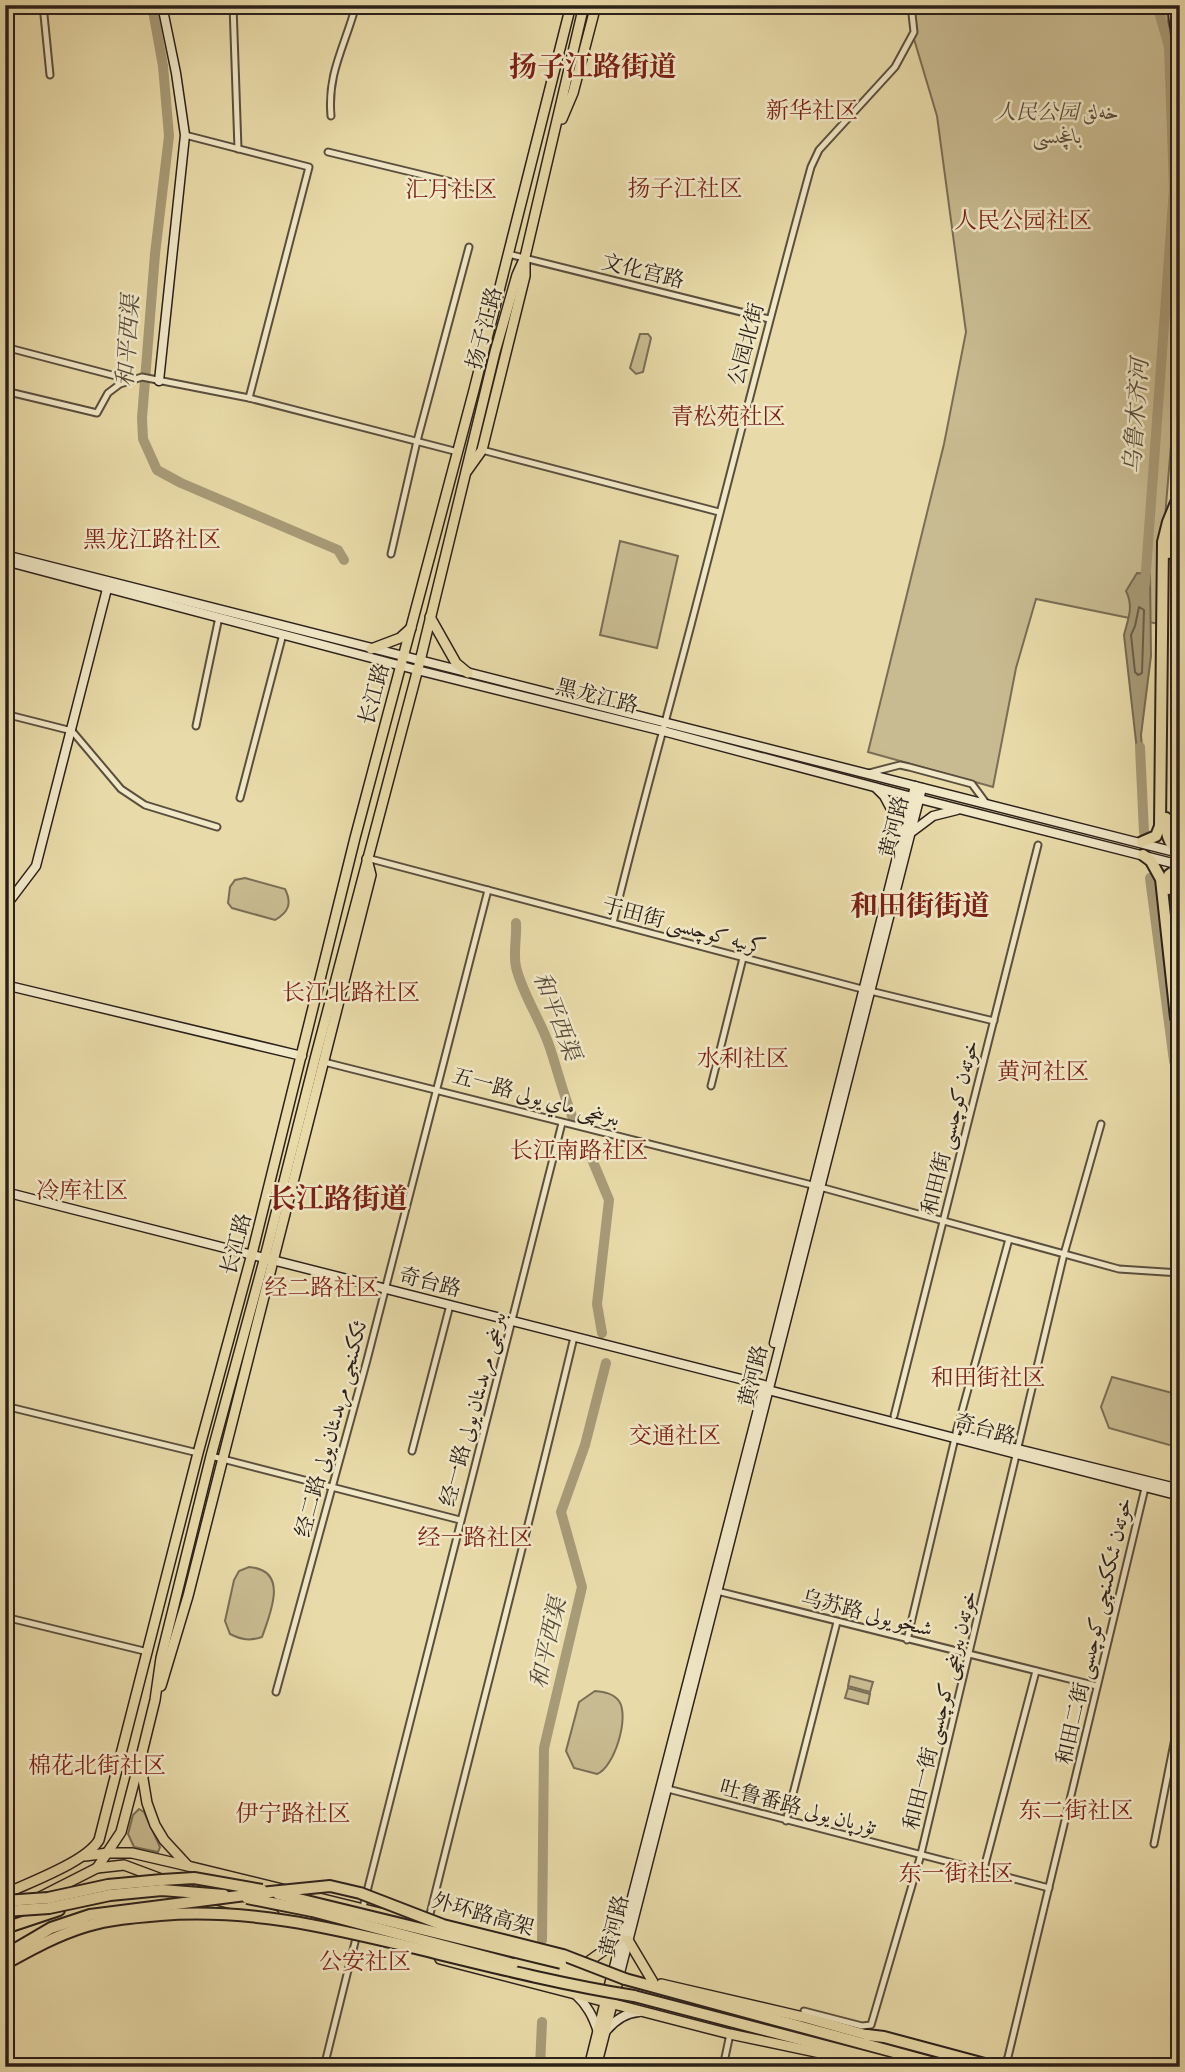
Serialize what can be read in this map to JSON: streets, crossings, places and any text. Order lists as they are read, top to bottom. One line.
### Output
{"streets":{"highway":["外环路高架"],"main road":["扬子江路","长江路","黑龙江路","黄河路","五一路 بىرىنچى ماي يولى","奇台路"],"street":["文化宫路","公园北街","于田街 كرىيە كوچىسى","和田街 خوتەن كوچىسى","经一路 بىرىنجى مرىدىئان يولى","经二路 ئككىنجى مرىدىئان يولى","乌苏路 شىخو يولى","和田二街 خوتەن ئىككىنچى كوچىسى","和田一街 خوتەن بىرىنچى كوچىسى","吐鲁番路 تۇرپان يولى"]},"crossings":[["文化宫路","扬子江路"],["文化宫路","公园北街"],["扬子江路","长江路"],["扬子江路","黑龙江路"],["公园北街","黑龙江路"],["公园北街","于田街 كرىيە كوچىسى"],["长江路","黑龙江路"],["长江路","于田街 كرىيە كوچىسى"],["长江路","五一路 بىرىنچى ماي يولى"],["长江路","奇台路"],["黑龙江路","黄河路"],["黄河路","于田街 كرىيە كوچىسى"],["黄河路","五一路 بىرىنچى ماي يولى"],["黄河路","奇台路"],["黄河路","乌苏路 شىخو يولى"],["黄河路","吐鲁番路 تۇرپان يولى"],["黄河路","外环路高架"],["于田街 كرىيە كوچىسى","和田街 خوتەن كوچىسى"],["于田街 كرىيە كوچىسى","经二路 ئككىنجى مرىدىئان يولى"],["五一路 بىرىنچى ماي يولى","和田街 خوتەن كوچىسى"],["五一路 بىرىنچى ماي يولى","经一路 بىرىنجى مرىدىئان يولى"],["五一路 بىرىنچى ماي يولى","经二路 ئككىنجى مرىدىئان يولى"],["五一路 بىرىنچى ماي يولى","和田一街 خوتەن بىرىنچى كوچىسى"],["和田街 خوتەن كوچىسى","奇台路"],["奇台路","经一路 بىرىنجى مرىدىئان يولى"],["奇台路","经二路 ئككىنجى مرىدىئان يولى"],["奇台路","和田二街 خوتەن ئىككىنچى كوچىسى"],["奇台路","和田一街 خوتەن بىرىنچى كوچىسى"],["乌苏路 شىخو يولى","和田二街 خوتەن ئىككىنچى كوچىسى"],["乌苏路 شىخو يولى","和田一街 خوتەن بىرىنچى كوچىسى"],["和田二街 خوتەن ئىككىنچى كوچىسى","吐鲁番路 تۇرپان يولى"],["和田一街 خوتەن بىرىنچى كوچىسى","吐鲁番路 تۇرپان يولى"]],"districts":["扬子江路街道","新华社区","扬子江社区","汇月社区","人民公园社区","青松苑社区","黑龙江路社区","和田街街道","长江北路社区","水利社区","黄河社区","长江南路社区","冷库社区","长江路街道","经二路社区","和田街社区","交通社区","经一路社区","棉花北街社区","东二街社区","伊宁路社区","东一街社区","公安社区"],"water":["和平西渠","乌鲁木齐河"],"parks":["人民公园 خەلق باغچىسى"]}
